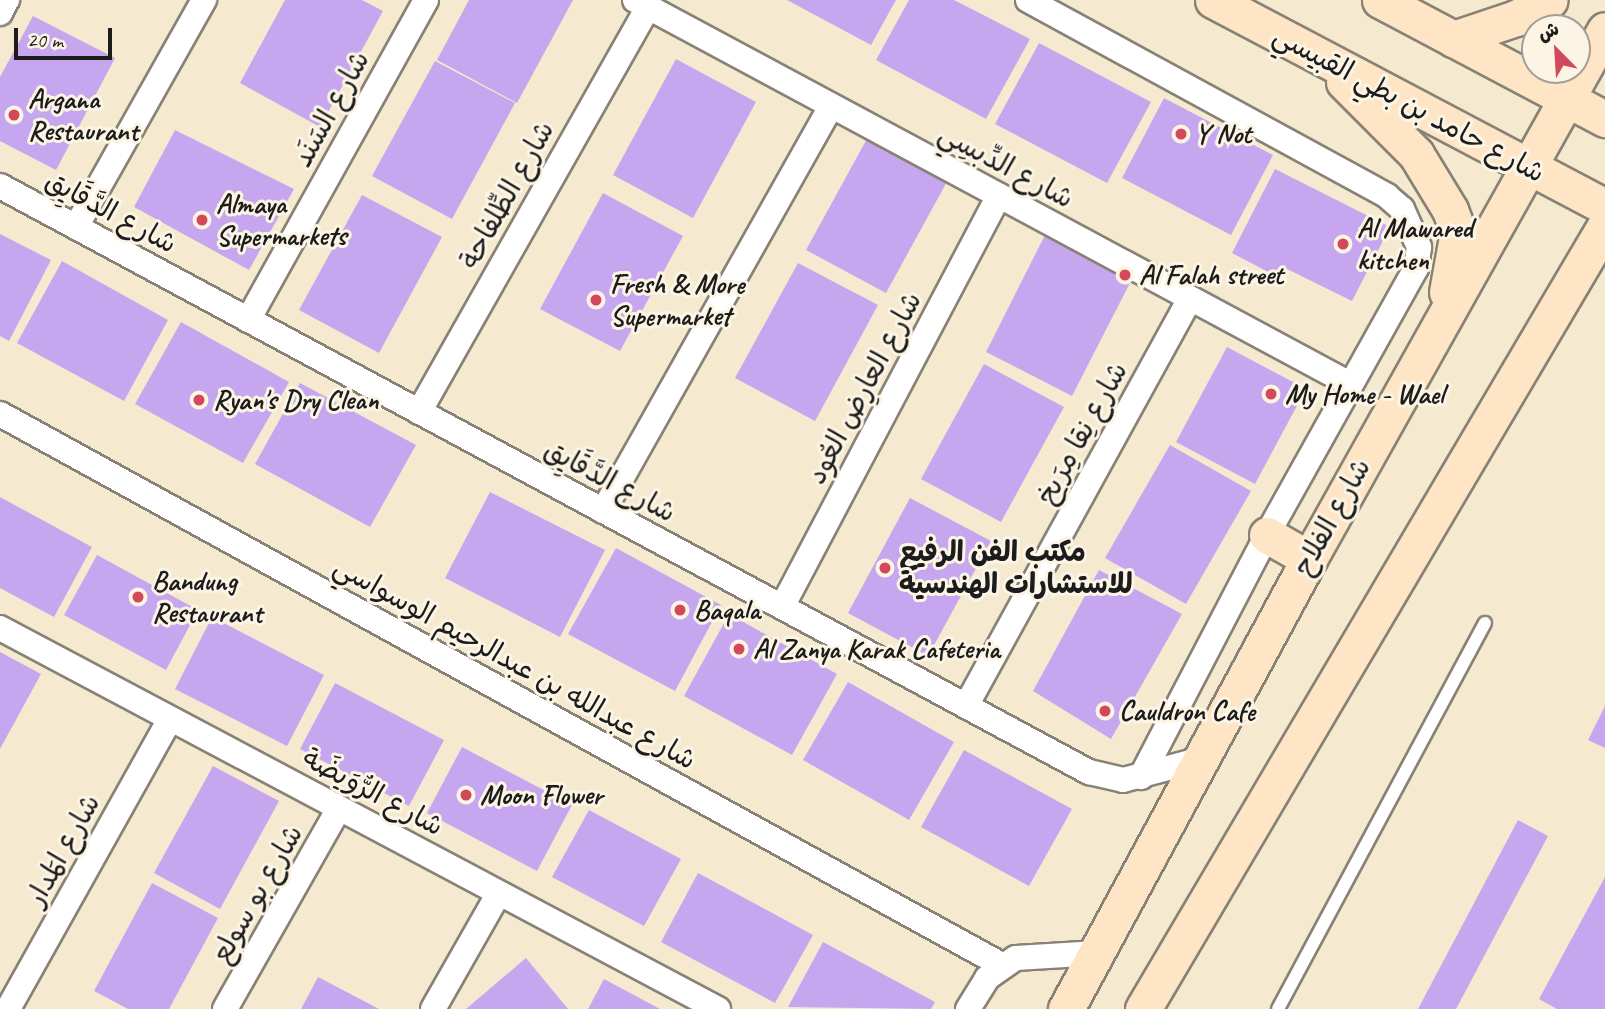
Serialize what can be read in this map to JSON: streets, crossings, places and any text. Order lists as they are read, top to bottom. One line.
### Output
{"streets":{"main road":["شارع حامد بن بطي القبيسي","شارع الفلاح"],"street":["شارع السَنَد","شارع الدِّبسِي","شارع الطِّلفاحة","شارع الدَّقَايِق","شارع العارِض العُود","شارع نِقا مِرَيخ","شارع عبدالله بن عبدالرحيم الوسواسي","شارع الرُّوَيضَة","شارع المَدار","شارع بو سولع"]},"crossings":[["شارع حامد بن بطي القبيسي","شارع الفلاح"],["شارع السَنَد","شارع الدَّقَايِق"],["شارع الدِّبسِي","شارع الطِّلفاحة"],["شارع الدِّبسِي","شارع العارِض العُود"],["شارع الدِّبسِي","شارع نِقا مِرَيخ"],["شارع الطِّلفاحة","شارع الدَّقَايِق"],["شارع الدَّقَايِق","شارع العارِض العُود"],["شارع الدَّقَايِق","شارع نِقا مِرَيخ"],["شارع الدَّقَايِق","شارع الفلاح"],["شارع الرُّوَيضَة","شارع المَدار"],["شارع الرُّوَيضَة","شارع بو سولع"]],"places":["Argana Restaurant","Y Not","Almaya Supermarkets","Al Mawared kitchen","Al Falah street","Fresh & More Supermarket","My Home - Wael","Ryan's Dry Clean","مكتب الفن الرفيع للاستشارات الهندسية","Bandung Restaurant","Baqala","Al Zanya Karak Cafeteria","Cauldron Cafe","Moon Flower"],"scale_bar":"20 m","north":"top left"}
